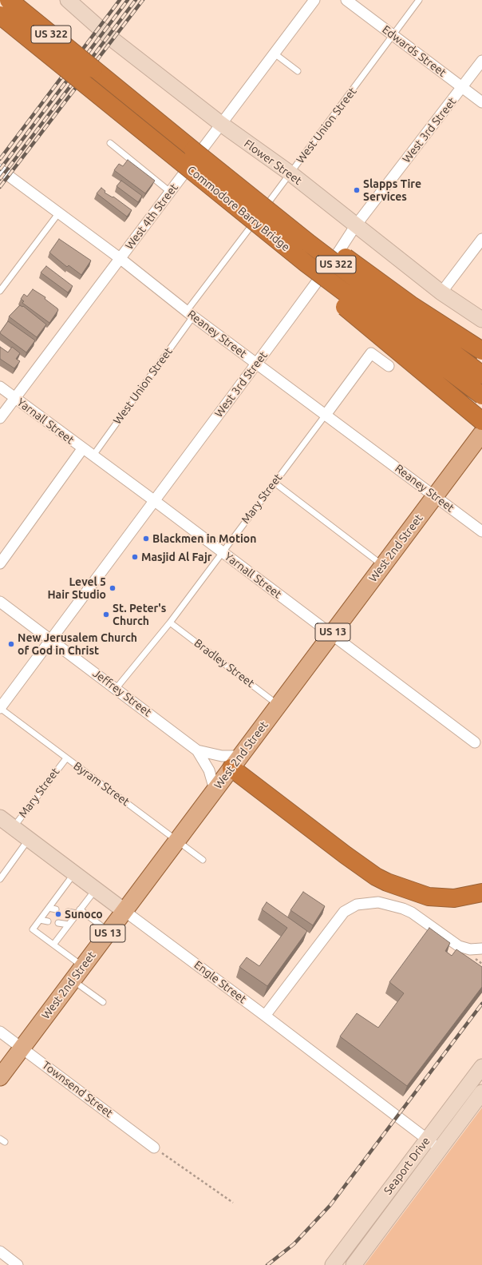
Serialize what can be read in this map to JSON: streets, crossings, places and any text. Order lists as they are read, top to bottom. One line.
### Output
{"streets":{"highway":["US 322","Commodore Barry Bridge"],"main road":["West 2nd Street","US 13"],"street":["Edwards Street","West 3rd Street","Flower Street","West 4th Street","Reaney Street","Yarnall Street","Mary Street","Jeffrey Street","Engle Street","Townsend Street","Seaport Drive"],"lane":["West Union Street","Bradley Street","Byram Street"]},"crossings":[["Edwards Street","West Union Street"],["Edwards Street","West 3rd Street"],["West Union Street","Flower Street"],["West Union Street","Reaney Street"],["West Union Street","Yarnall Street"],["West 3rd Street","Flower Street"],["West 3rd Street","Reaney Street"],["West 3rd Street","Yarnall Street"],["West 3rd Street","Jeffrey Street"],["West 3rd Street","Byram Street"],["Flower Street","West 4th Street"],["West 4th Street","Reaney Street"],["West 4th Street","Yarnall Street"],["Reaney Street","Mary Street"],["Reaney Street","West 2nd Street"],["Yarnall Street","Mary Street"],["Yarnall Street","West 2nd Street"],["Mary Street","Bradley Street"],["Mary Street","Jeffrey Street"],["Mary Street","Byram Street"],["Mary Street","Engle Street"],["West 2nd Street","Bradley Street"],["West 2nd Street","Byram Street"],["West 2nd Street","Engle Street"],["West 2nd Street","Townsend Street"],["Engle Street","Seaport Drive"]],"places":["Slapps Tire Services","Blackmen in Motion","Masjid Al Fajr","Level 5 Hair Studio","St. Peter's Church","New Jerusalem Church of God in Christ","Sunoco"]}
